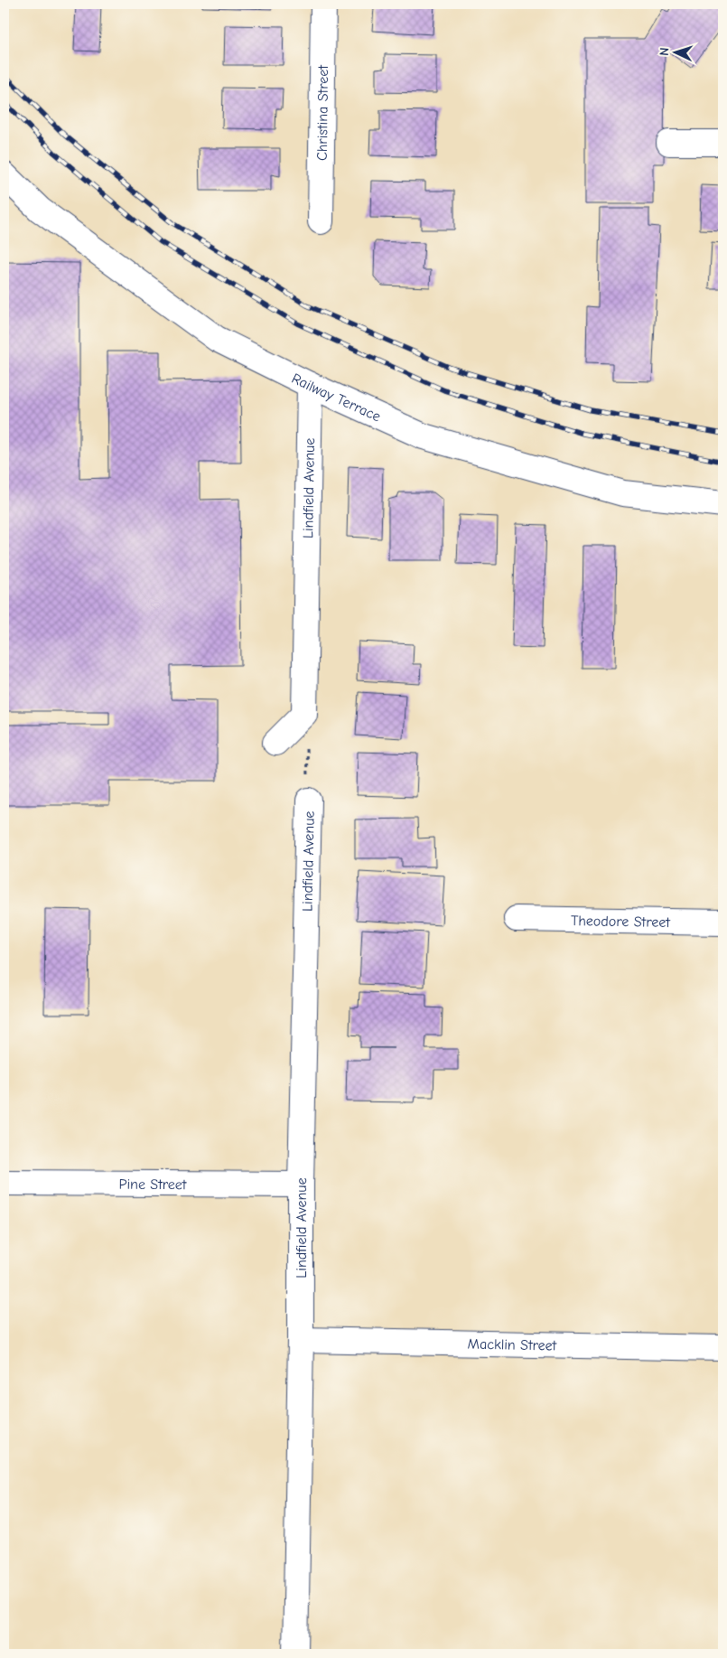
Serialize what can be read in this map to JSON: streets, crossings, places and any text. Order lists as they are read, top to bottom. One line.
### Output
{"streets":{"street":["Christina Street","Railway Terrace","Lindfield Avenue","Theodore Street","Pine Street","Macklin Street"]},"crossings":[["Railway Terrace","Lindfield Avenue"],["Lindfield Avenue","Pine Street"],["Lindfield Avenue","Macklin Street"]],"north":"left"}
